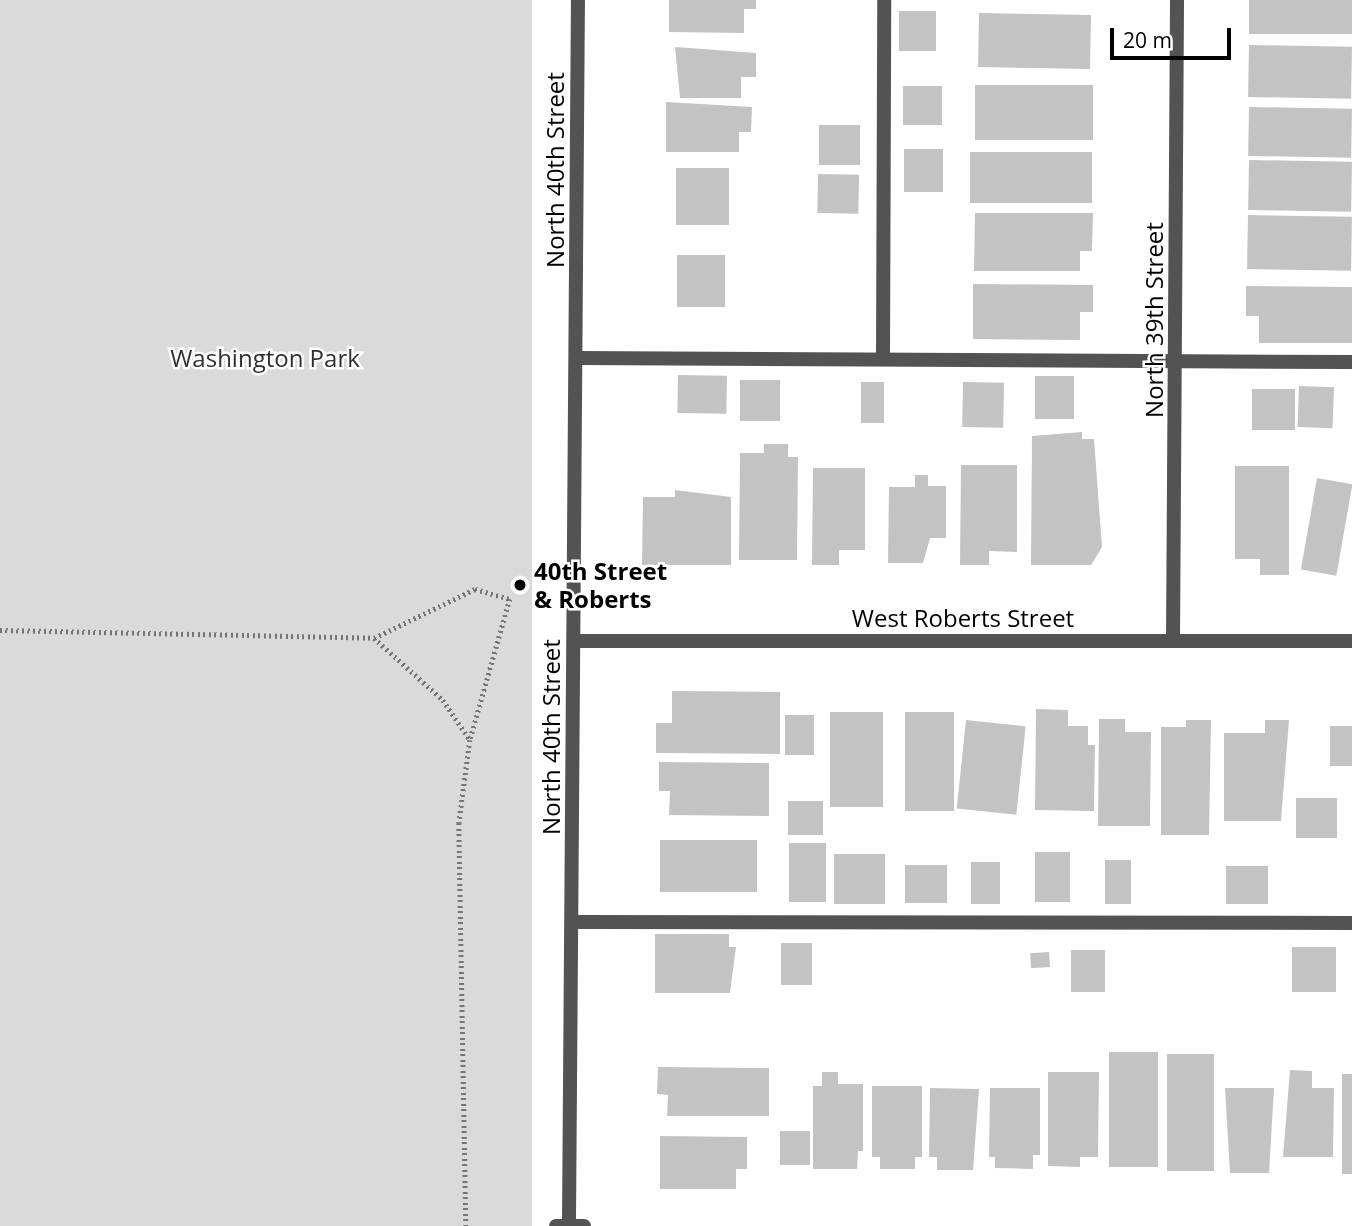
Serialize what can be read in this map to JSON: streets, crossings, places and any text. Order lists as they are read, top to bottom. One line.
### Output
{"streets":{"street":["North 40th Street","North 39th Street","West Roberts Street"]},"crossings":[["North 40th Street","West Roberts Street"],["North 39th Street","West Roberts Street"]],"parks":["Washington Park"],"places":["40th Street & Roberts"],"scale_bar":"20 m"}
